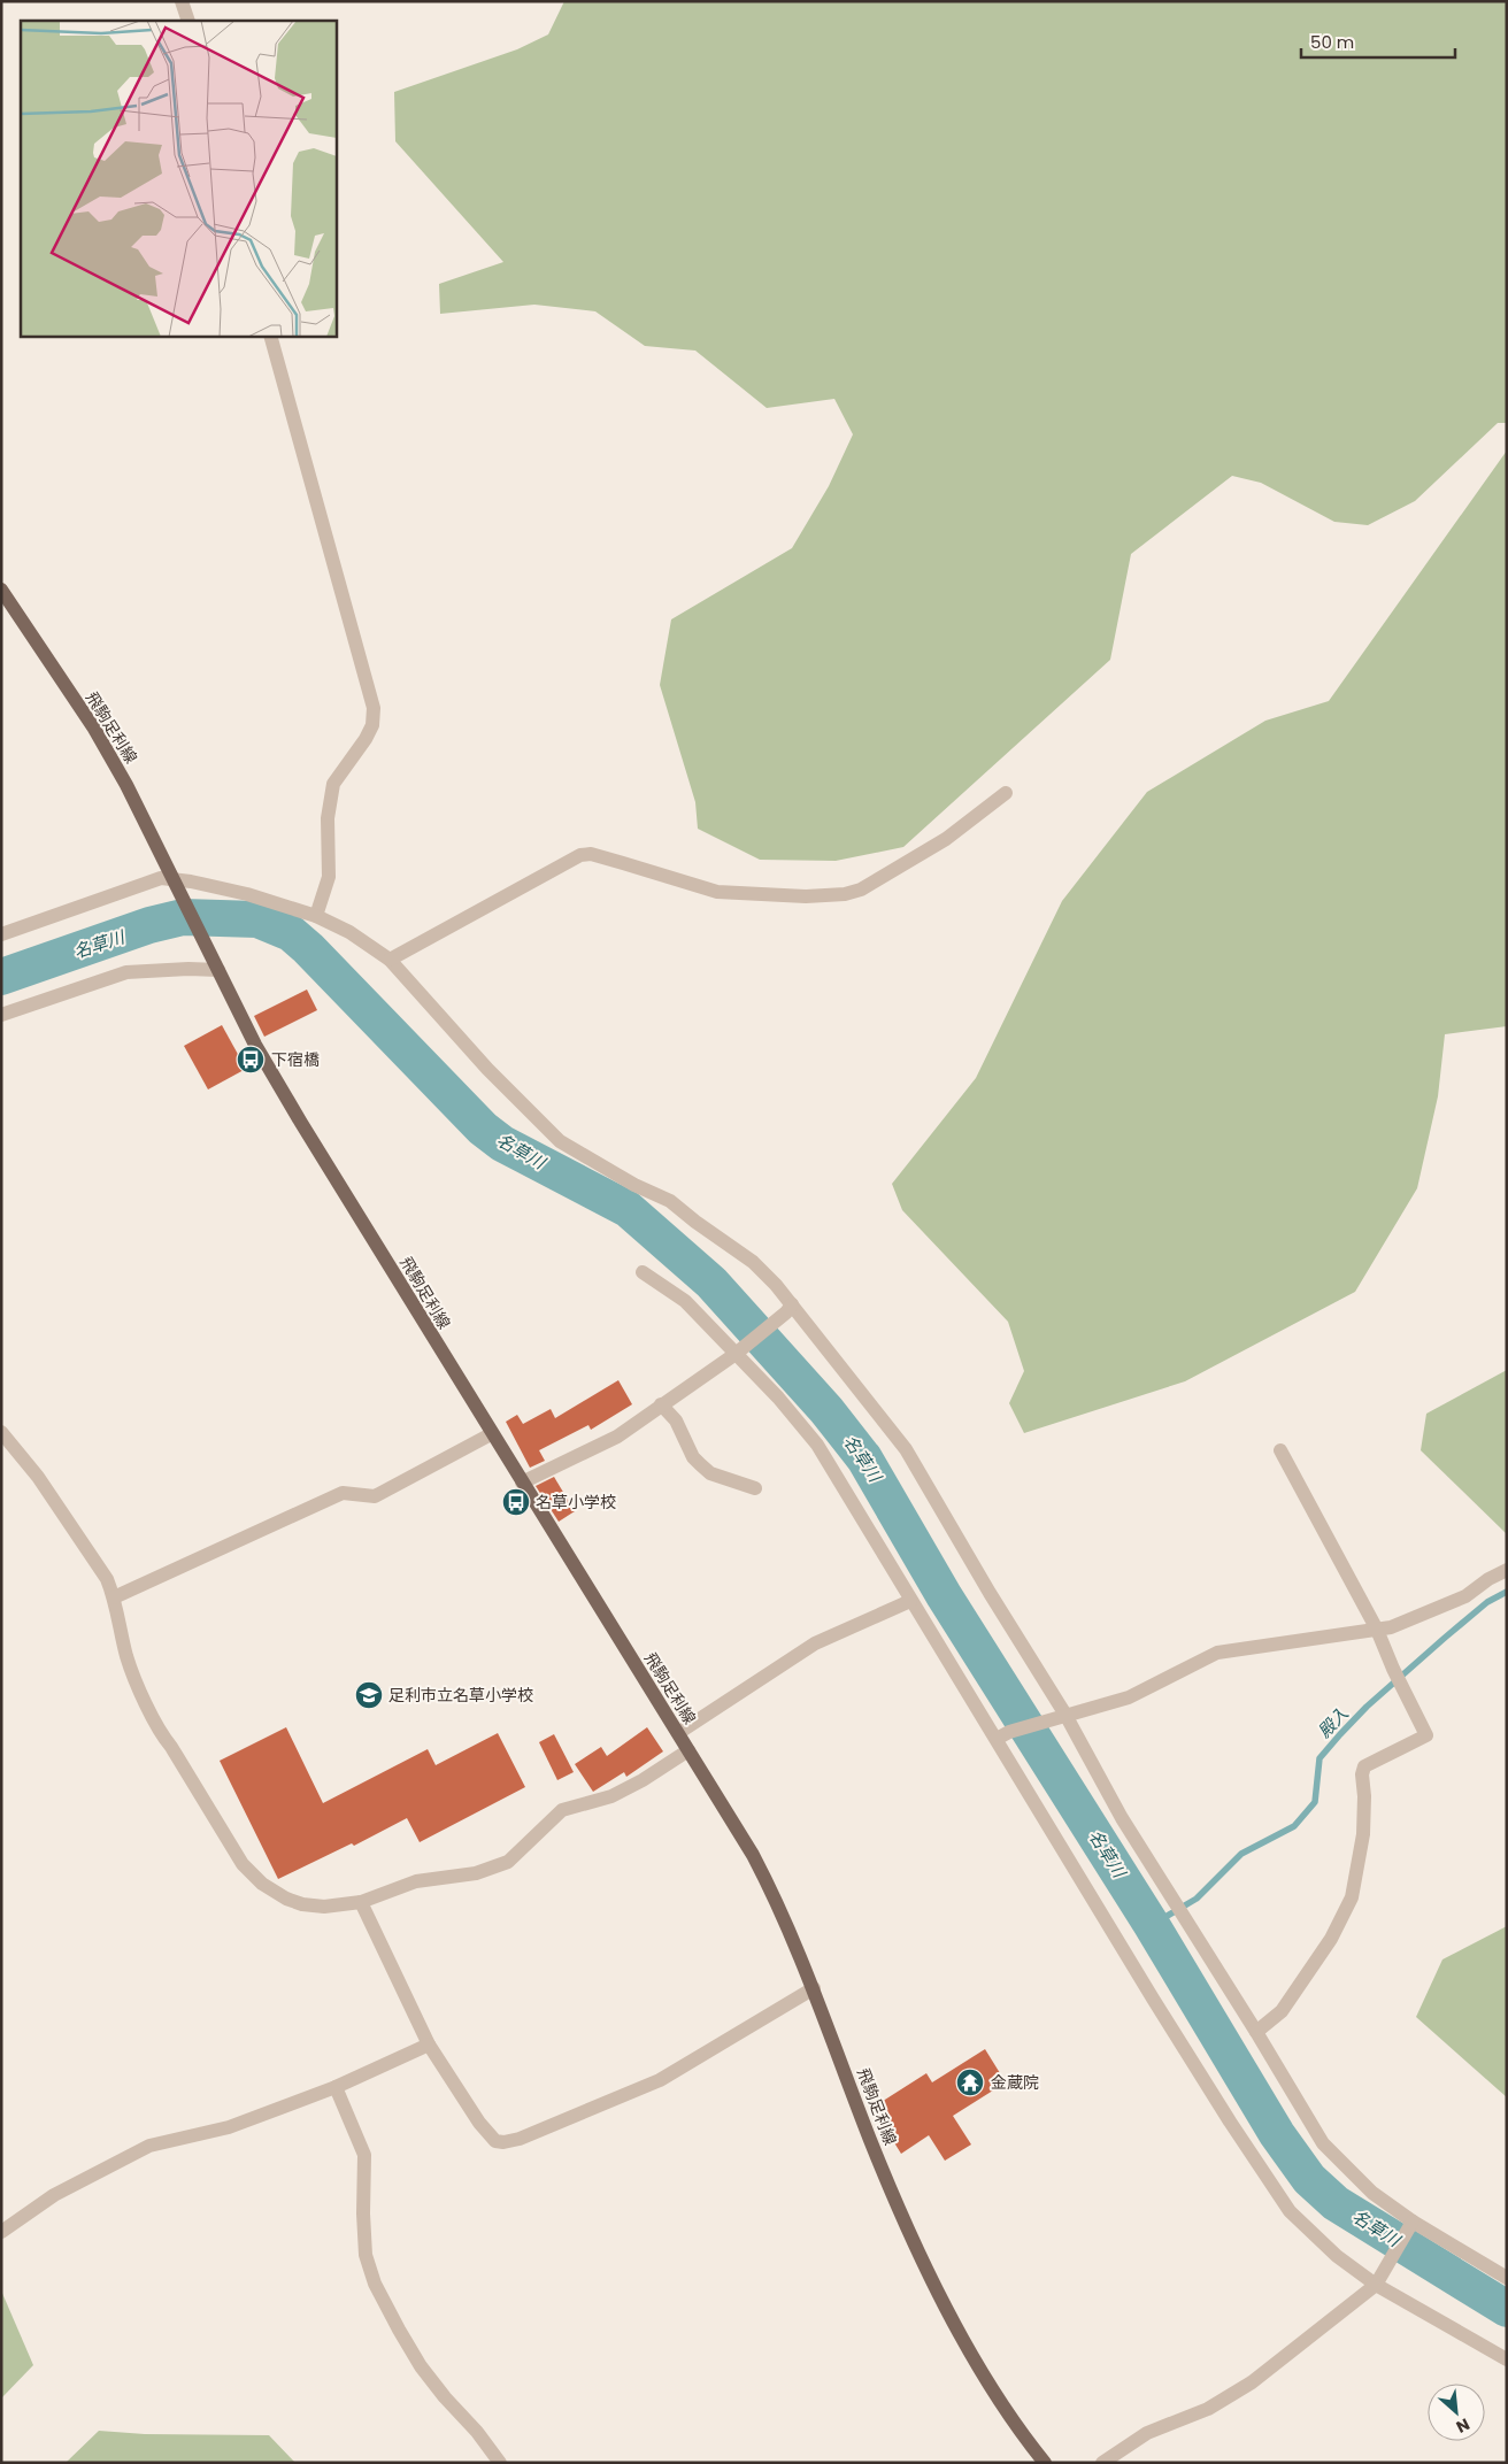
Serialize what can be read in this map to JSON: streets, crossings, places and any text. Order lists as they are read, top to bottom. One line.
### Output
{"streets":{"main road":["飛駒足利線"]},"water":["名草川","殿入"],"places":{"bus stop":["下宿橋","名草小学校"],"school or university":["足利市立名草小学校"],"temple":["金蔵院"]},"scale_bar":"50 m","north":"bottom right"}
